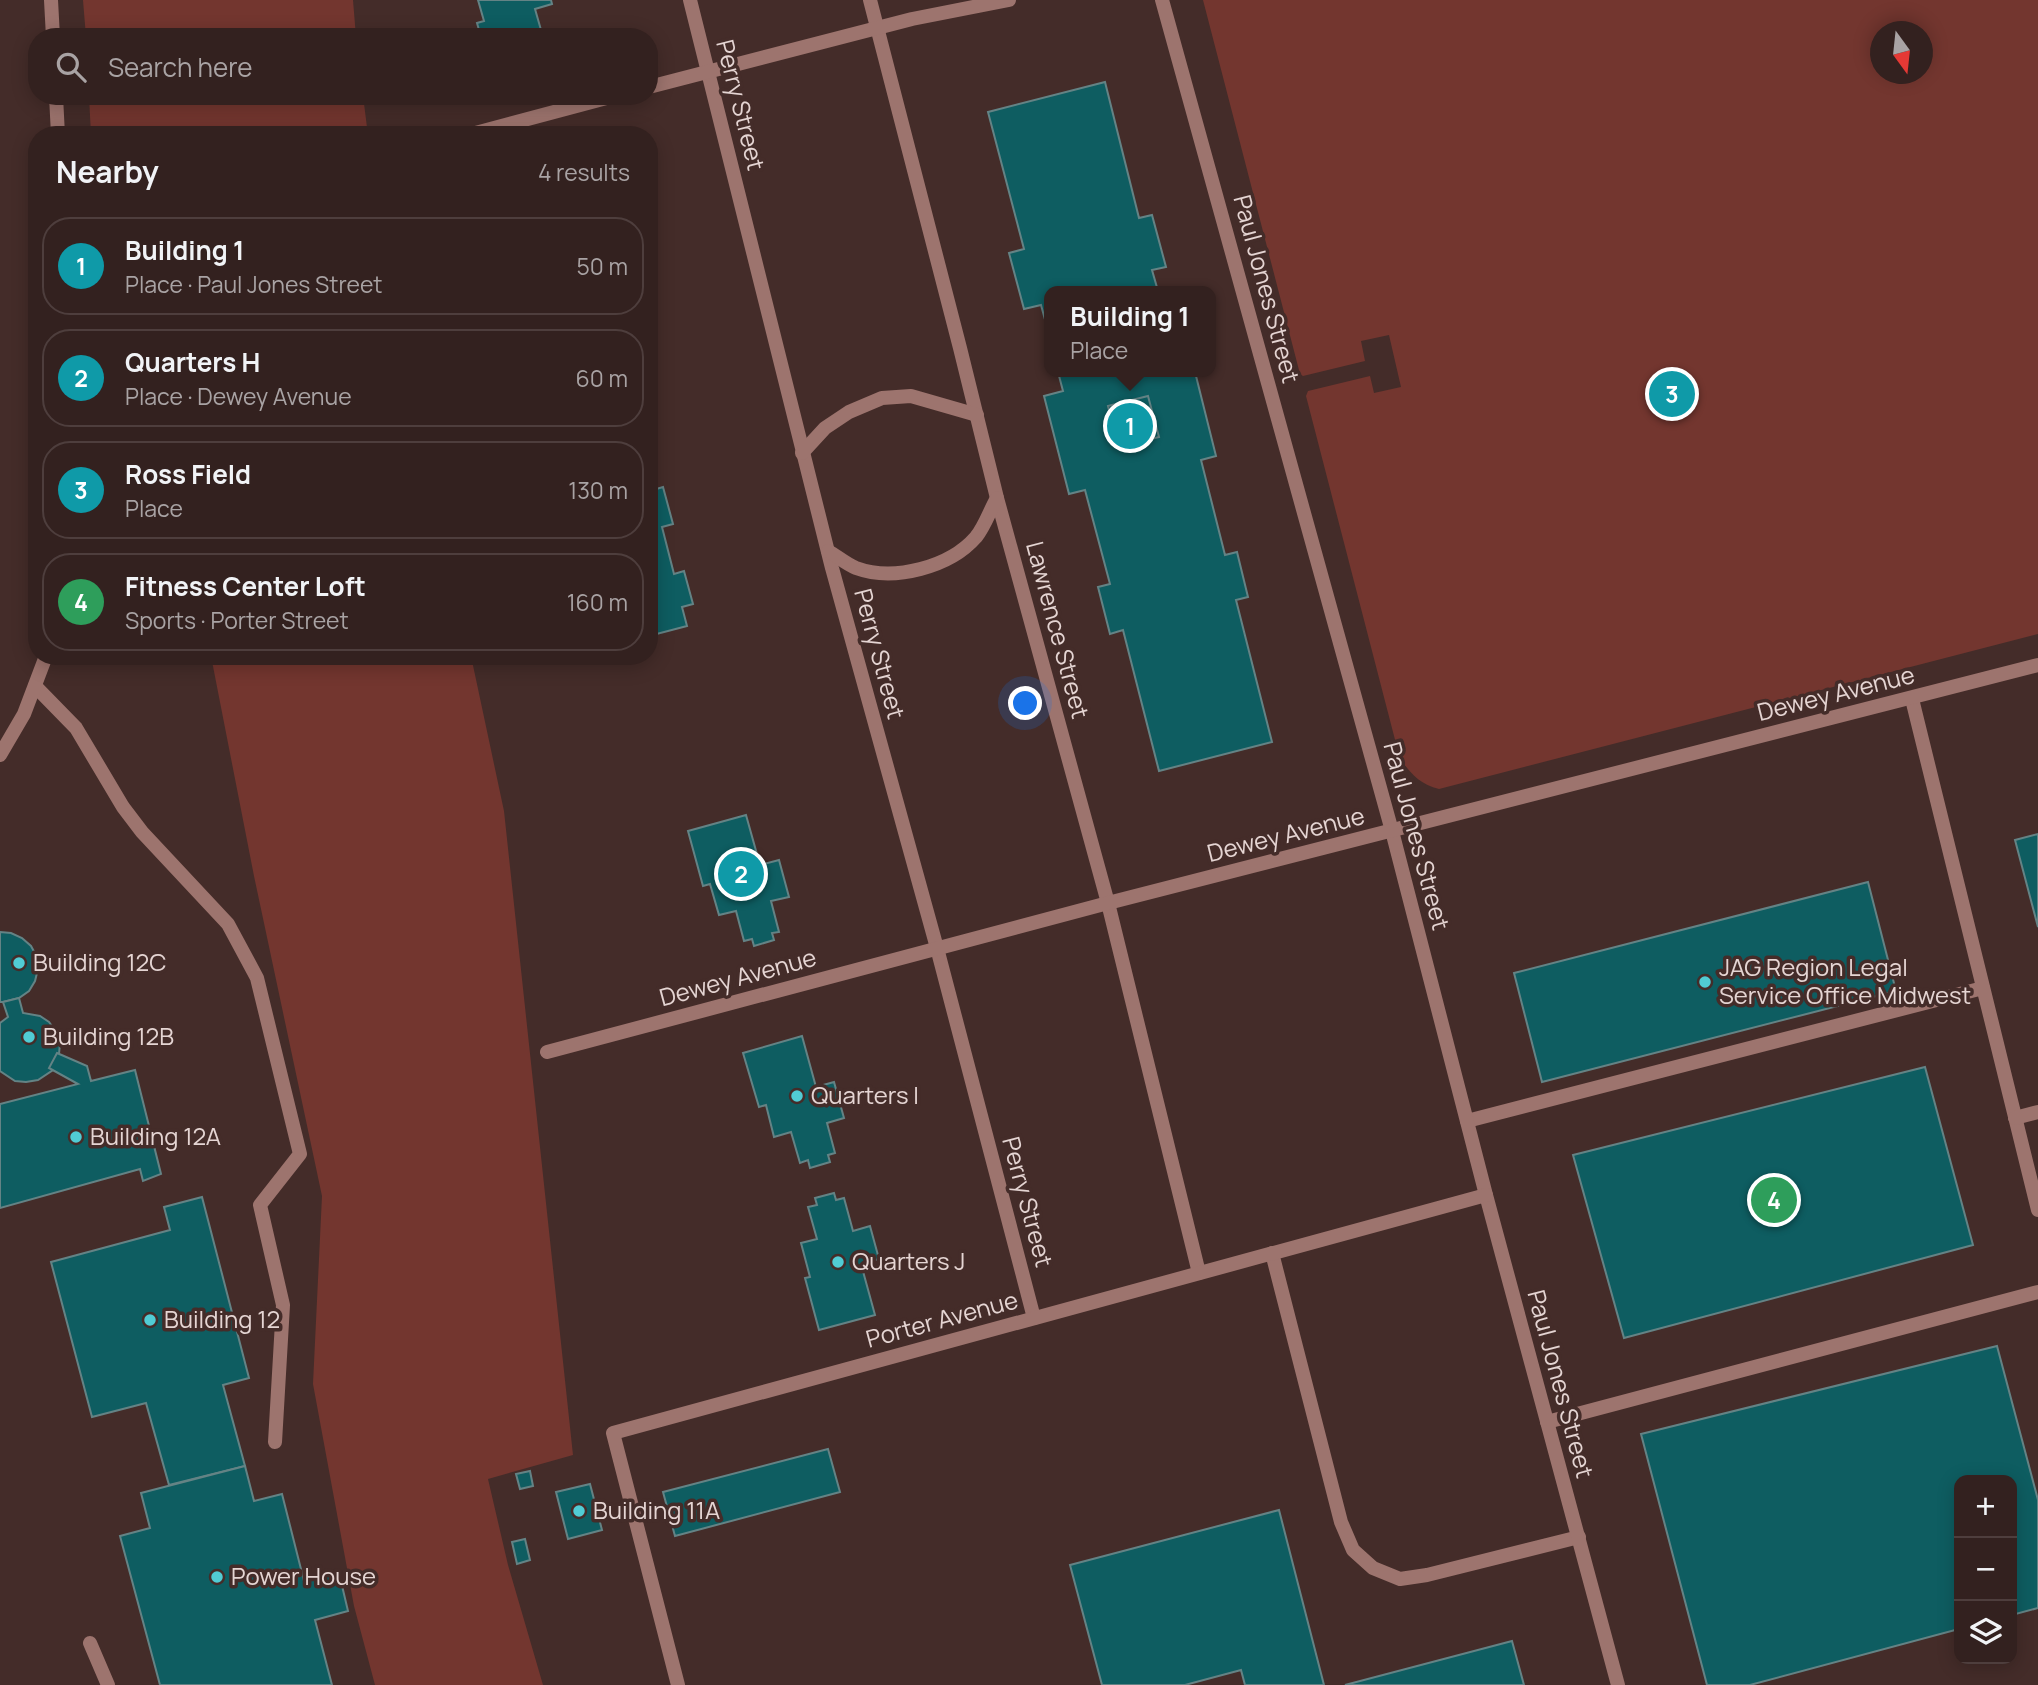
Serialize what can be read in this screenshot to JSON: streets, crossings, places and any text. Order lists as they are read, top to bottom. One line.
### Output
{"streets":{"street":["Perry Street","Paul Jones Street","Lawrence Street","Dewey Avenue","Porter Avenue"]},"crossings":[["Perry Street","Lawrence Street"],["Perry Street","Dewey Avenue"],["Perry Street","Porter Avenue"],["Paul Jones Street","Dewey Avenue"],["Paul Jones Street","Porter Avenue"],["Lawrence Street","Dewey Avenue"],["Lawrence Street","Porter Avenue"]],"places":["Building 12C","JAG Region Legal Service Office Midwest","Building 12B","Quarters I","Building 12A","Quarters J","Building 12","Building 11A","Power House"],"north":"bottom","page":{"search":"Search here","heading":["Nearby","4 results"],"list":[{"mark":"1","name":"Building 1","note":"Place · Paul Jones Street","value":"50 m"},{"mark":"2","name":"Quarters H","note":"Place · Dewey Avenue","value":"60 m"},{"mark":"3","name":"Ross Field","note":"Place","value":"130 m"},{"mark":"4","name":"Fitness Center Loft","note":"Sports · Porter Street","value":"160 m"}],"popup":["Building 1","Place"],"pins":["3","1","2","4"],"map_buttons":["+","−"]}}
